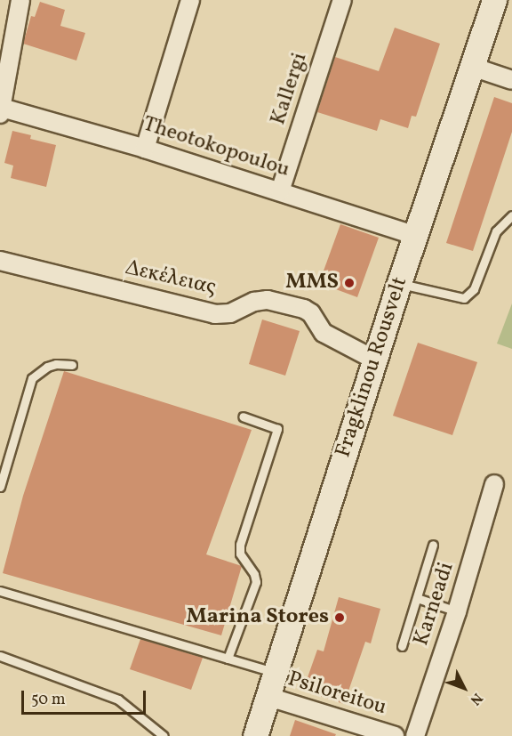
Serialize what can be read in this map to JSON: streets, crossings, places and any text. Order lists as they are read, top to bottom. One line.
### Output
{"streets":{"main road":["Fragklinou Rousvelt"],"street":["Kallergi","Theotokopoulou","Δεκέλειας","Karneadi","Psiloreitou"]},"crossings":[["Kallergi","Theotokopoulou"],["Theotokopoulou","Fragklinou Rousvelt"],["Δεκέλειας","Fragklinou Rousvelt"],["Fragklinou Rousvelt","Psiloreitou"]],"places":["MMS","Marina Stores"],"scale_bar":"50 m","north":"bottom right"}
